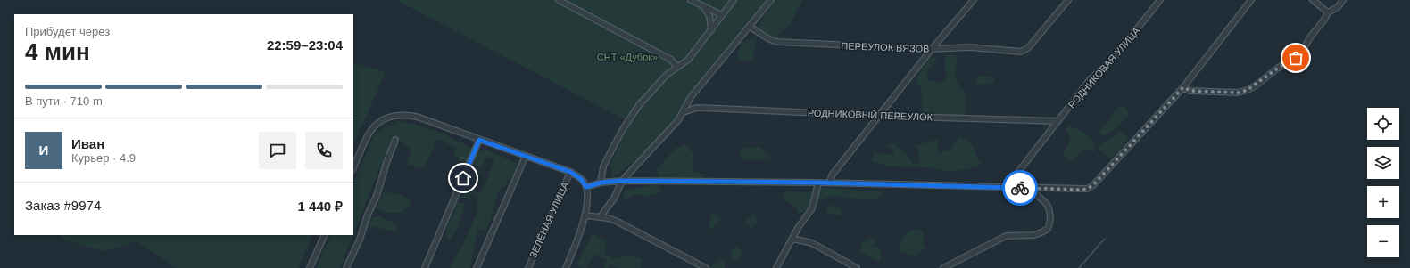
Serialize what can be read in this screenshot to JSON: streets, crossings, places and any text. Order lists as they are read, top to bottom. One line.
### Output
{"streets":{"street":["ПЕРЕУЛОК ВЯЗОВ","РОДНИКОВАЯ УЛИЦА","РОДНИКОВЫЙ ПЕРЕУЛОК","ЗЕЛЁНАЯ УЛИЦА"]},"crossings":[["РОДНИКОВАЯ УЛИЦА","РОДНИКОВЫЙ ПЕРЕУЛОК"]],"parks":["СНТ «Дубок»"],"page":{"heading":["4 мин","Прибудет через","22:59–23:04"],"panel":["Иван","Курьер · 4.9","Заказ #9974","1 440 ₽"],"bar":"В пути · 710 m","map_buttons":["+","−"],"round":"И"}}
